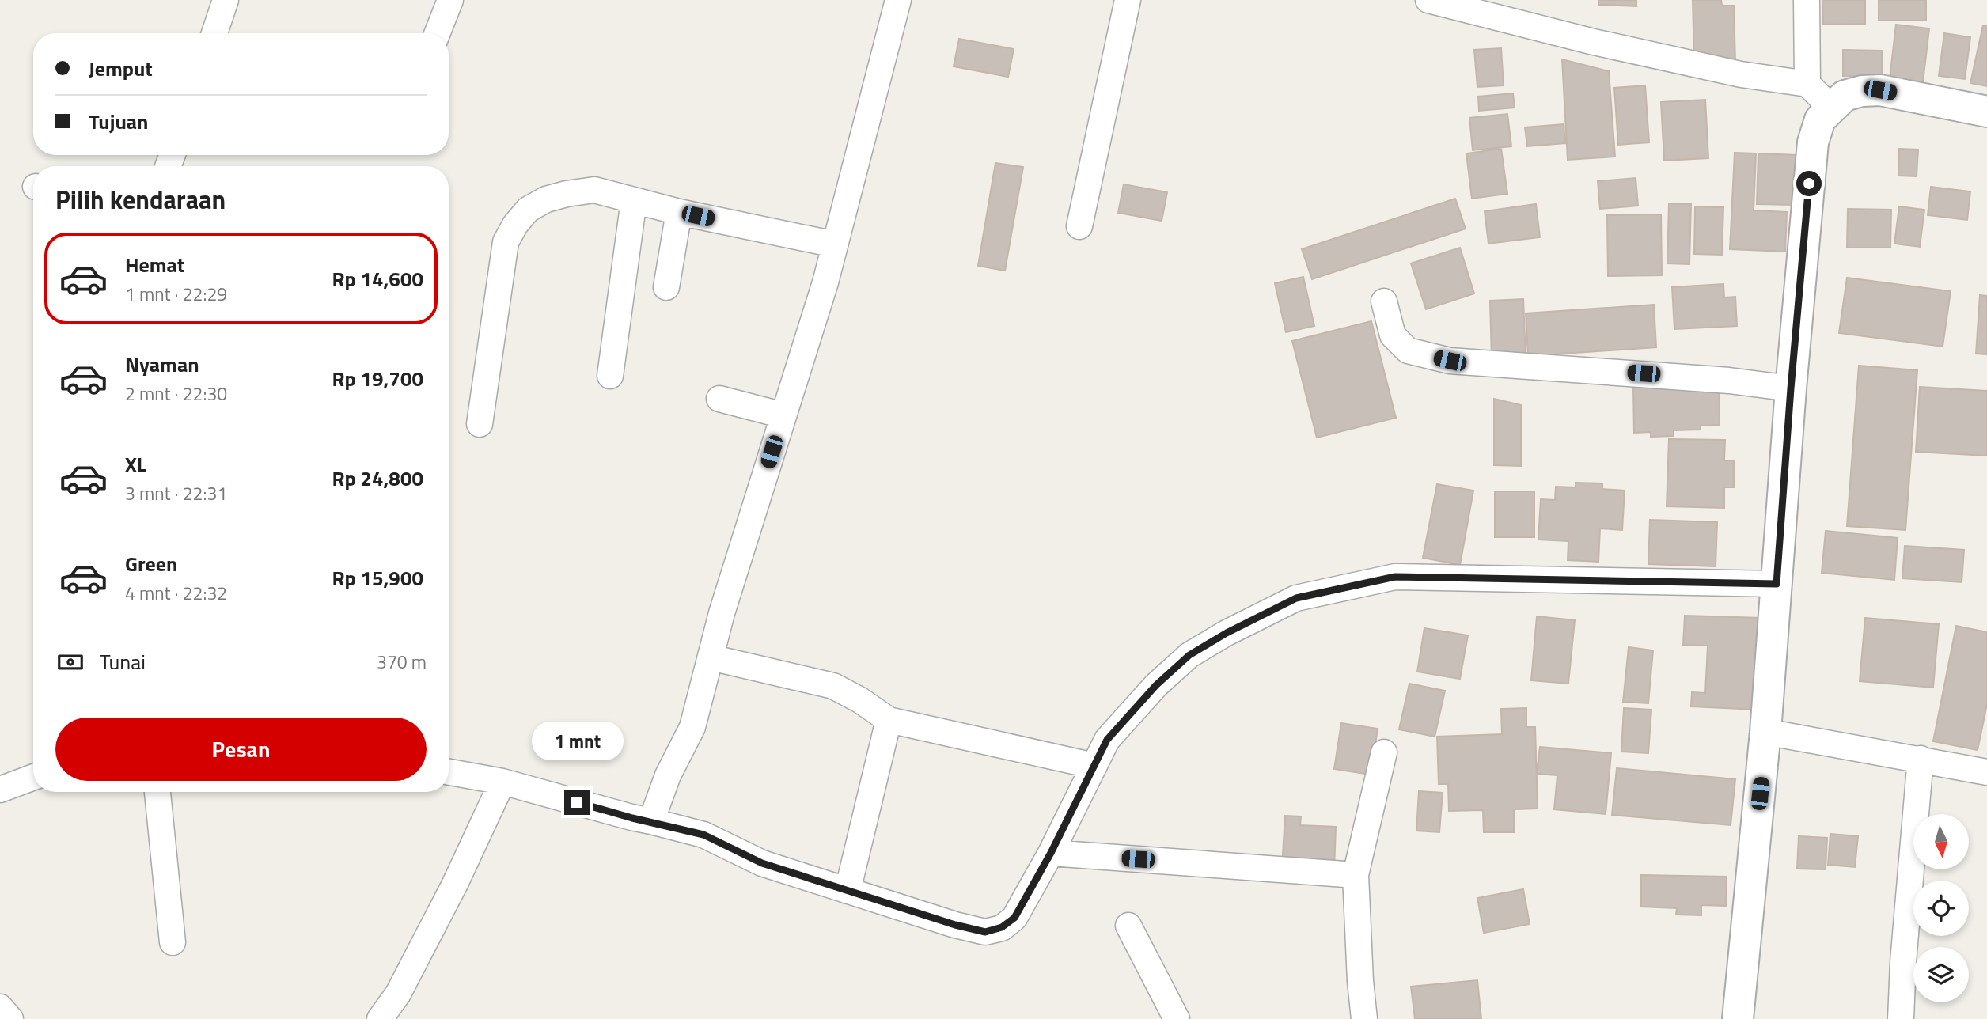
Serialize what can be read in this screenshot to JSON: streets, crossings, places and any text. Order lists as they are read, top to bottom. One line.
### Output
{"north":"bottom","page":{"banner":["Jemput","Tujuan"],"heading":"Pilih kendaraan","list":[{"name":"Hemat","note":"1 mnt · 22:29","value":"Rp 14,600"},{"name":"Nyaman","note":"2 mnt · 22:30","value":"Rp 19,700"},{"name":"XL","note":"3 mnt · 22:31","value":"Rp 24,800"},{"name":"Green","note":"4 mnt · 22:32","value":"Rp 15,900"}],"pay":["Tunai","370 m"],"buttons":"Pesan","bubble":"1 mnt"}}
